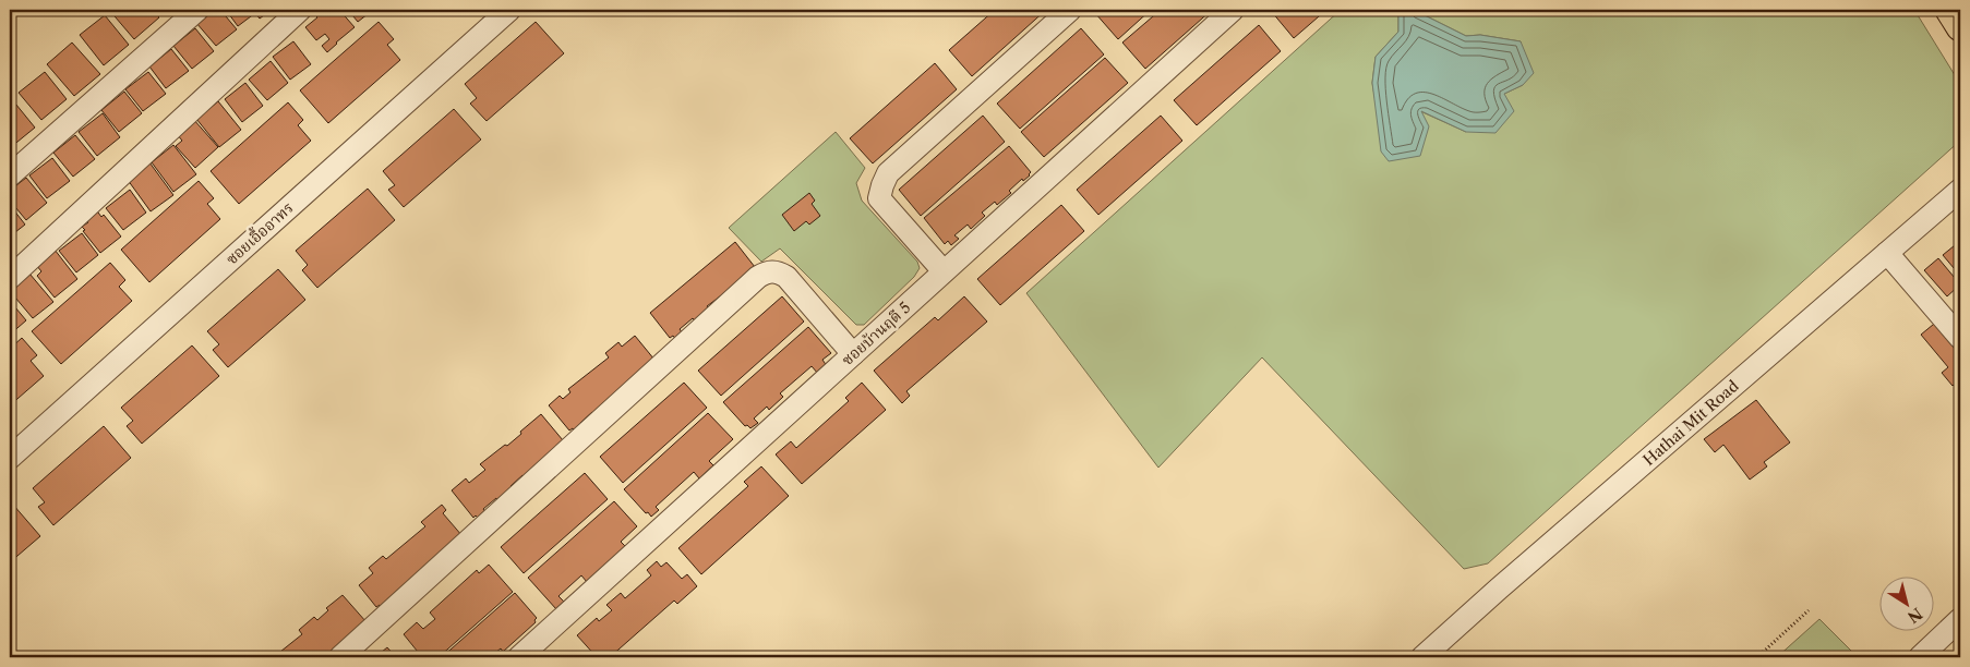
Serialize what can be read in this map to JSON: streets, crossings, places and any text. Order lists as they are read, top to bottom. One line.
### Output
{"streets":{"street":["ซอยเอื้ออาทร","ซอยบ้านฤดี 5","Hathai Mit Road"]},"north":"bottom right"}
